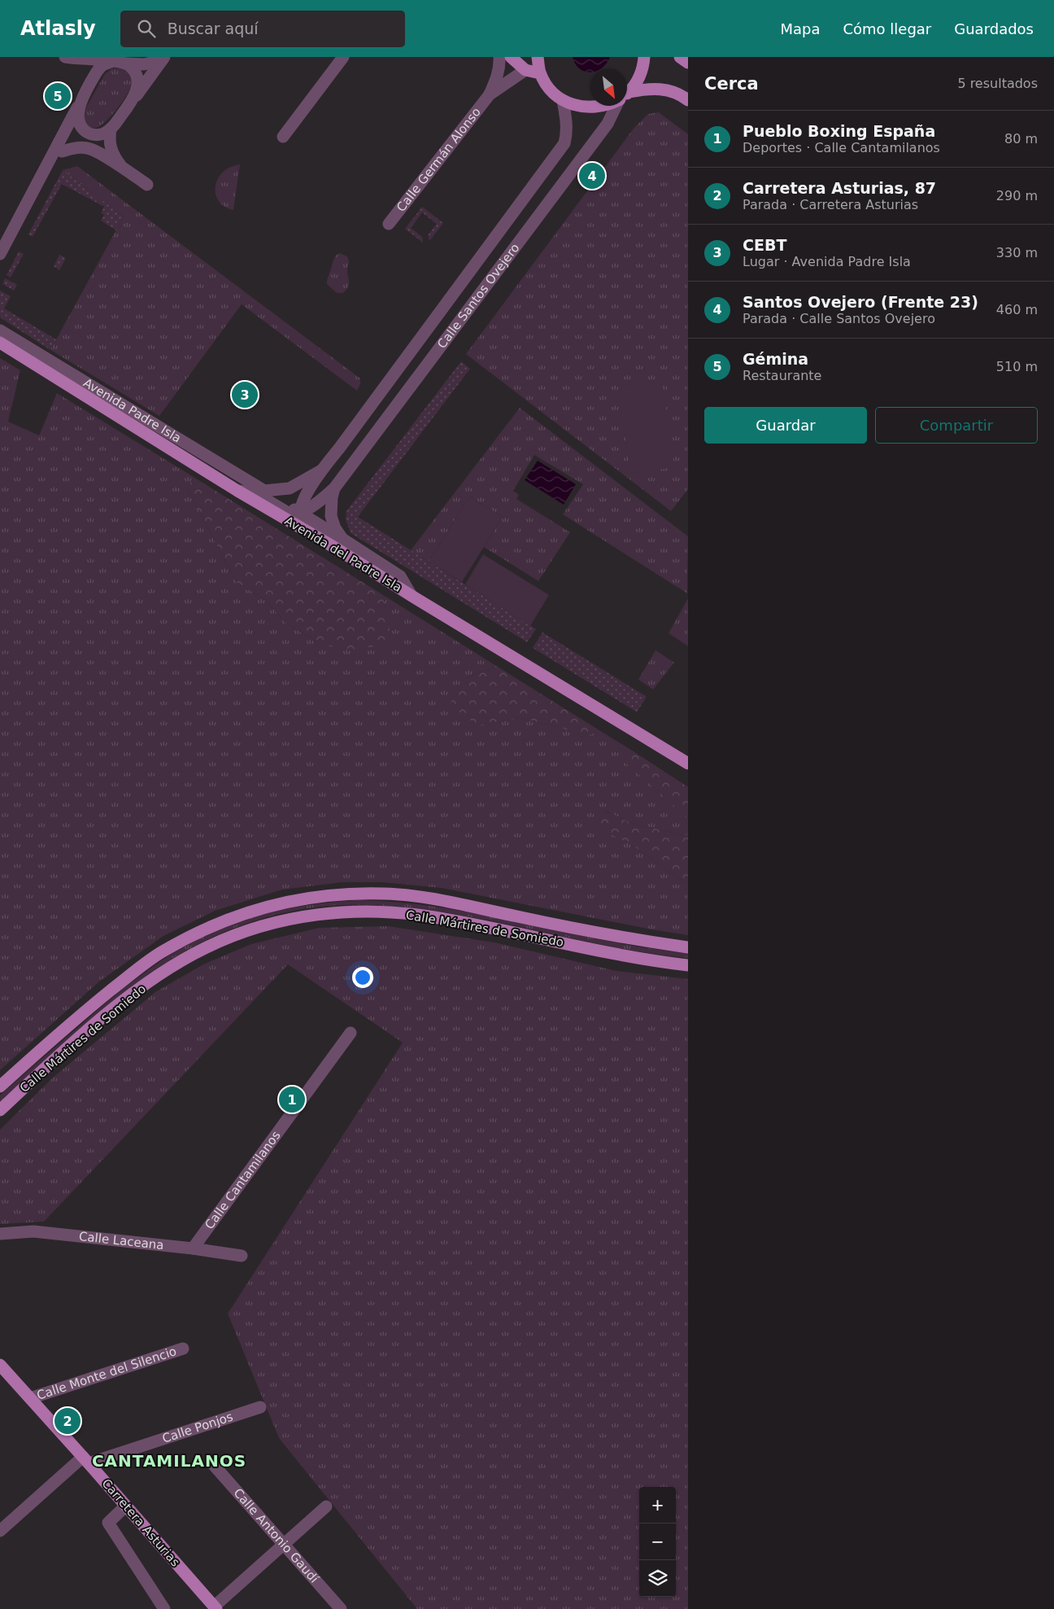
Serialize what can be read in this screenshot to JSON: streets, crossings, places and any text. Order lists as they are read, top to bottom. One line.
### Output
{"streets":{"main road":["Avenida del Padre Isla","Calle Mártires de Somiedo","Carretera Asturias"],"street":["Calle Germán Alonso","Calle Santos Ovejero","Avenida Padre Isla","Calle Cantamilanos","Calle Laceana","Calle Monte del Silencio","Calle Ponjos","Calle Antonio Gaudí"]},"crossings":[["Calle Santos Ovejero","Avenida Padre Isla"],["Calle Santos Ovejero","Avenida del Padre Isla"],["Calle Cantamilanos","Calle Laceana"],["Calle Monte del Silencio","Carretera Asturias"],["Calle Ponjos","Carretera Asturias"]],"districts":["CANTAMILANOS"],"north":"bottom right","page":{"header":"Atlasly","search":"Buscar aquí","nav":["Mapa","Cómo llegar","Guardados"],"heading":["Cerca","5 resultados"],"pins":["5","4","3","1","2"],"list":[{"mark":"1","name":"Pueblo Boxing España","note":"Deportes · Calle Cantamilanos","value":"80 m"},{"mark":"2","name":"Carretera Asturias, 87","note":"Parada · Carretera Asturias","value":"290 m"},{"mark":"3","name":"CEBT","note":"Lugar · Avenida Padre Isla","value":"330 m"},{"mark":"4","name":"Santos Ovejero (Frente 23)","note":"Parada · Calle Santos Ovejero","value":"460 m"},{"mark":"5","name":"Gémina","note":"Restaurante","value":"510 m"}],"buttons":["Guardar","Compartir"],"map_buttons":["+","−"]}}
